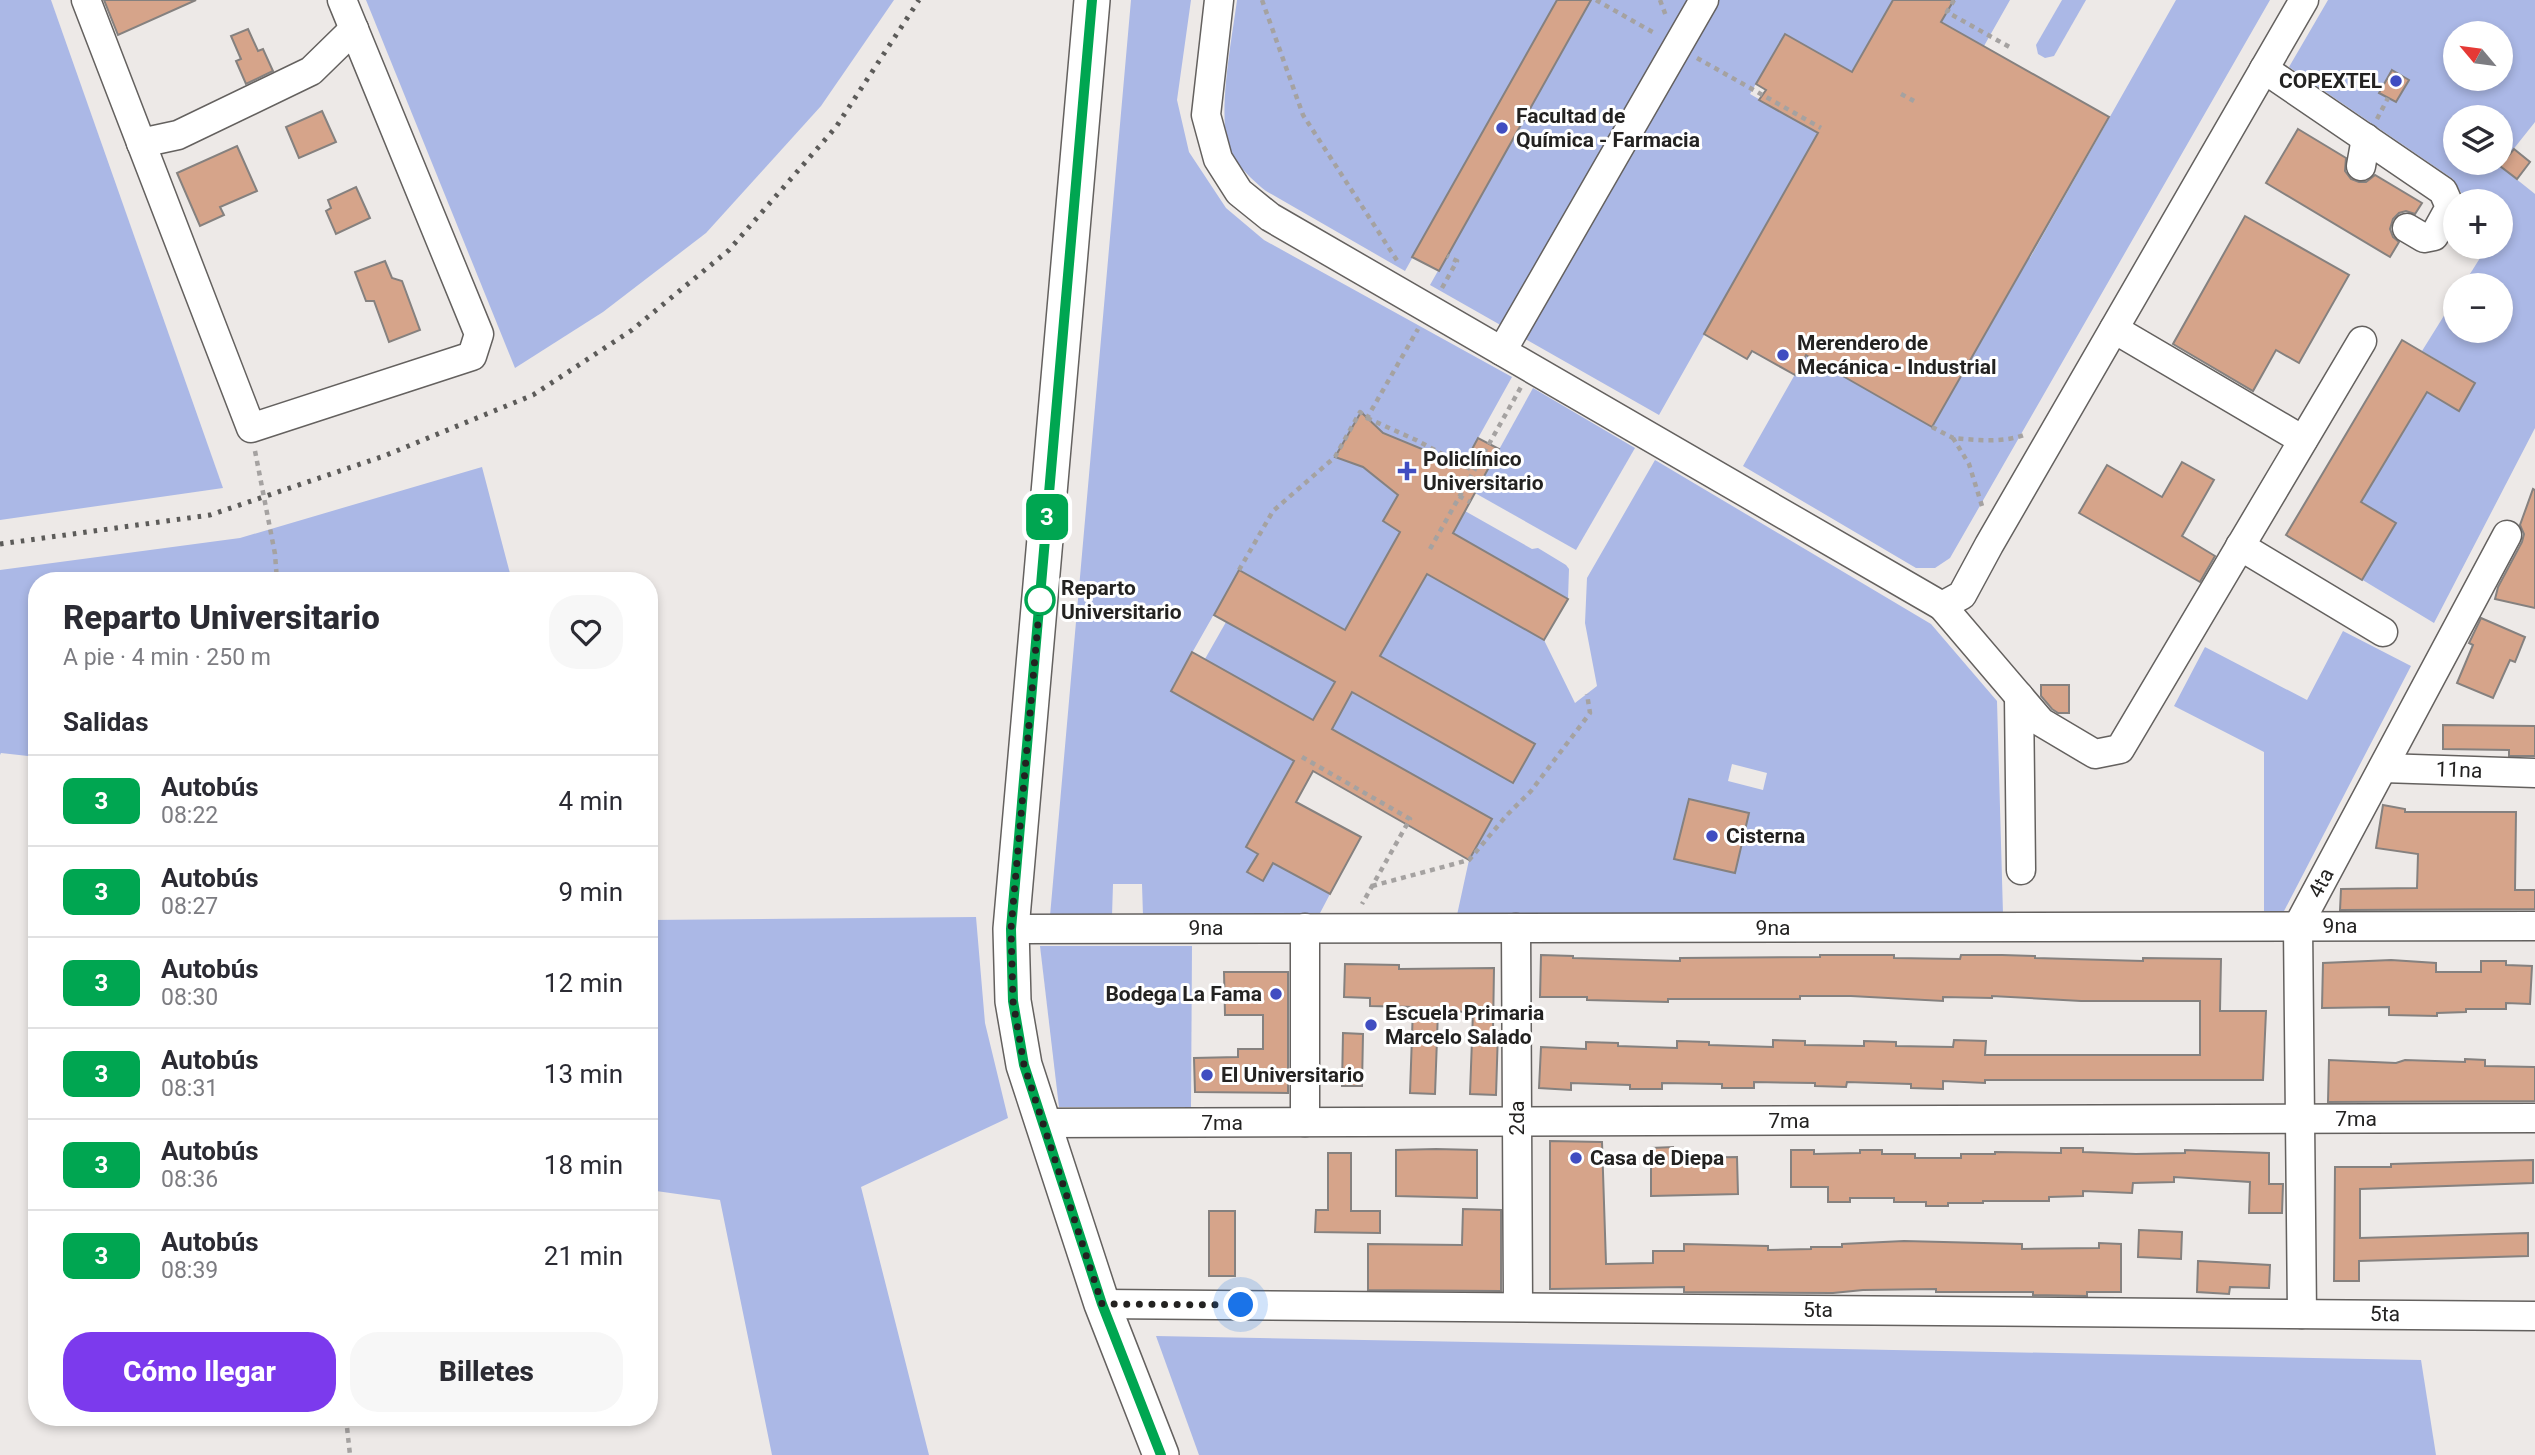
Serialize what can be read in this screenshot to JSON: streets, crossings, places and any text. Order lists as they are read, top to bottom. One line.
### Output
{"streets":{"street":["11na","4ta","9na","2da","7ma","5ta"]},"crossings":[["11na","4ta"],["4ta","9na"],["4ta","7ma"],["4ta","5ta"],["9na","2da"],["2da","7ma"],["2da","5ta"]],"places":{"other":["COPEXTEL","Facultad de Química - Farmacia","Merendero de Mecánica - Industrial","Reparto Universitario","Cisterna","Bodega La Fama","Escuela Primaria Marcelo Salado","El Universitario","Casa de Diepa"],"health":["Policlínico Universitario"]},"lines":["bus line 3"],"north":"top left","page":{"on_map":"3","map_buttons":["+","−"],"heading":[["Reparto Universitario","A pie · 4 min · 250 m"],"Salidas"],"list":[{"mark":"3","name":"Autobús","note":"08:22","value":"4 min"},{"mark":"3","name":"Autobús","note":"08:27","value":"9 min"},{"mark":"3","name":"Autobús","note":"08:30","value":"12 min"},{"mark":"3","name":"Autobús","note":"08:31","value":"13 min"},{"mark":"3","name":"Autobús","note":"08:36","value":"18 min"},{"mark":"3","name":"Autobús","note":"08:39","value":"21 min"}],"buttons":["Cómo llegar","Billetes"]}}
